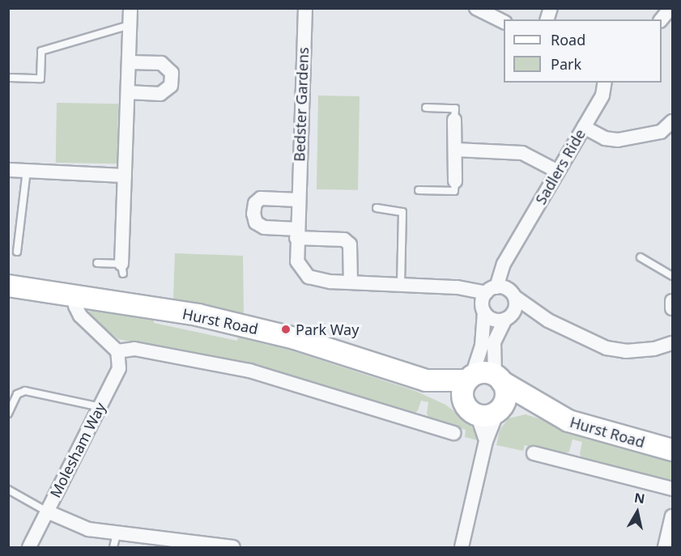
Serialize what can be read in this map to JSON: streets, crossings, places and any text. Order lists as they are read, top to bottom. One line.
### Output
{"streets":{"main road":["Hurst Road"],"street":["Bedster Gardens","Sadlers Ride","Molesham Way"]},"crossings":[["Bedster Gardens","Sadlers Ride"]],"places":["Park Way"],"legend":["Road","Park"],"north":"top"}
